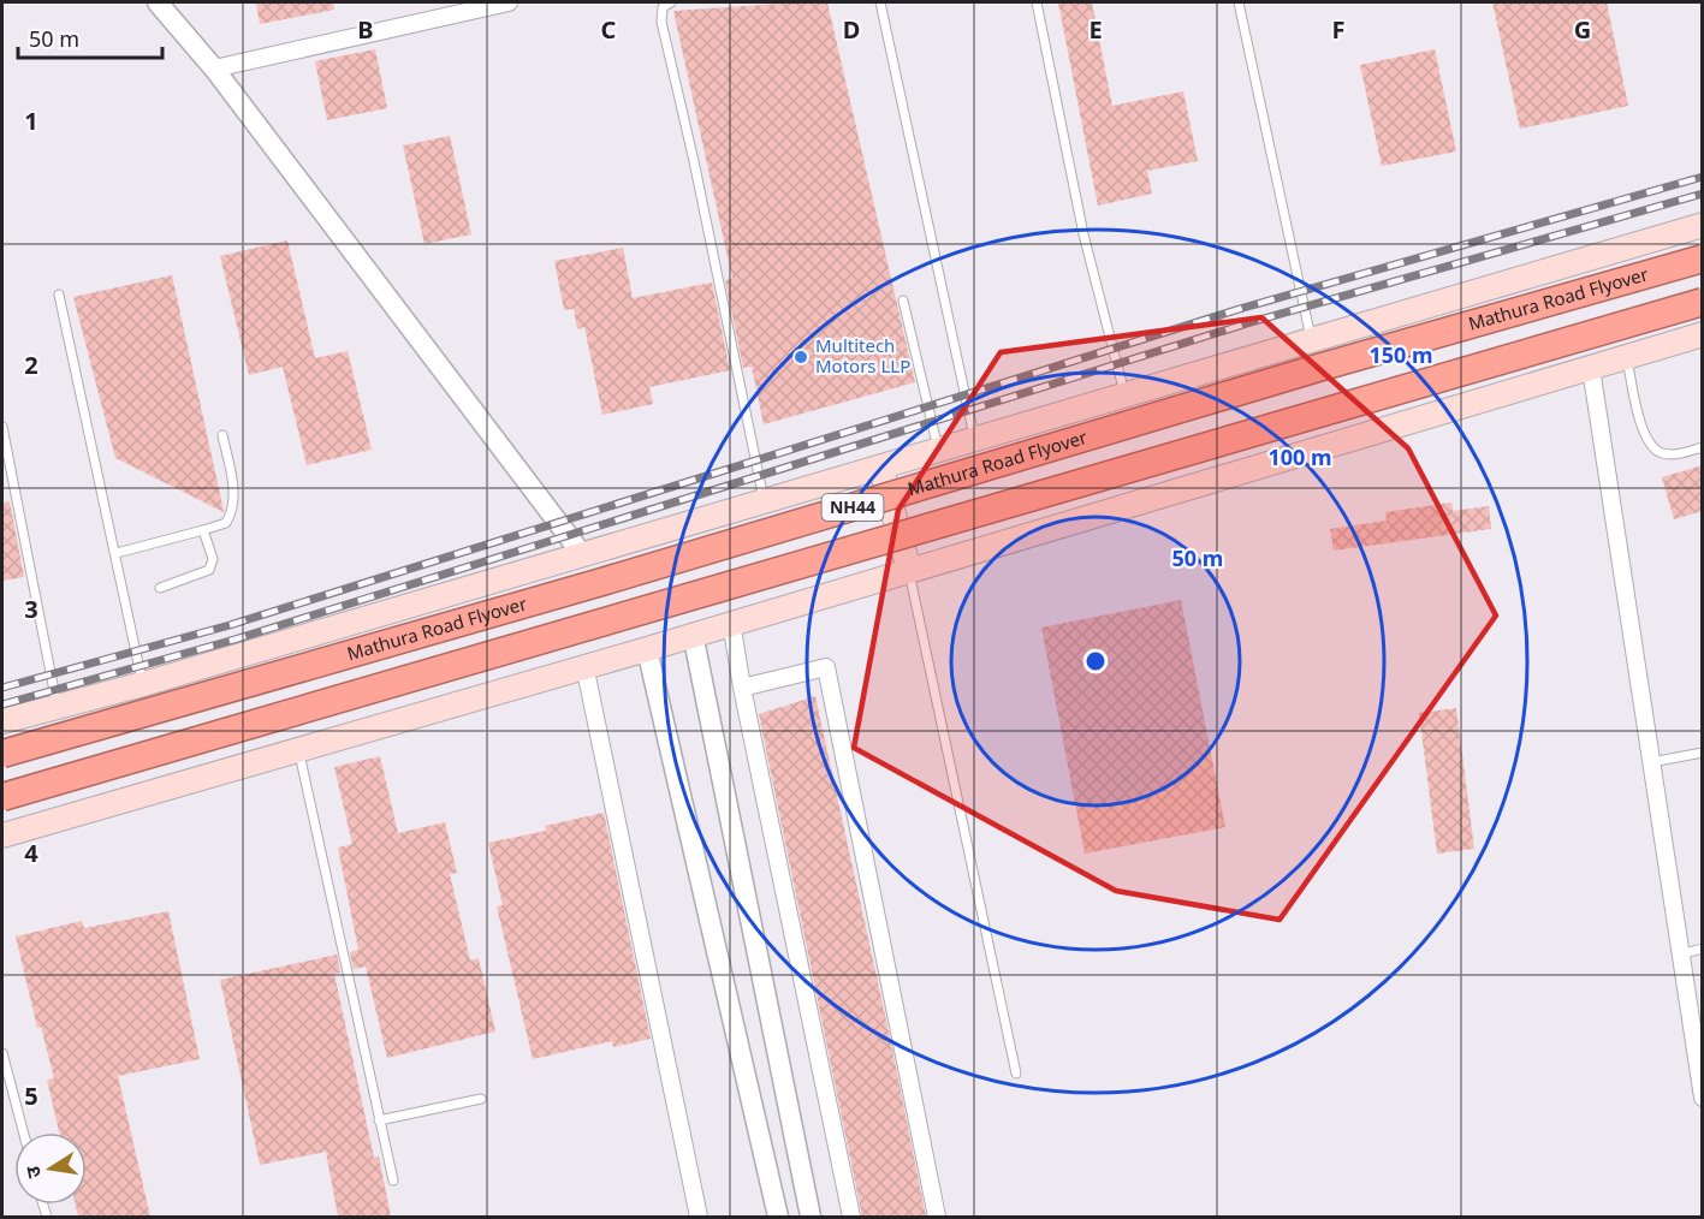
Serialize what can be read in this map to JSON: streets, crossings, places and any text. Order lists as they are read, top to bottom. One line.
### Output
{"streets":{"highway":["Mathura Road Flyover","NH44"]},"places":["Multitech Motors LLP"],"scale_bar":"50 m","north":"left","grid":{"columns":["B","C","D","E","F","G"],"rows":["1","2","3","4","5"]},"rings":["150 m","100 m","50 m"]}
